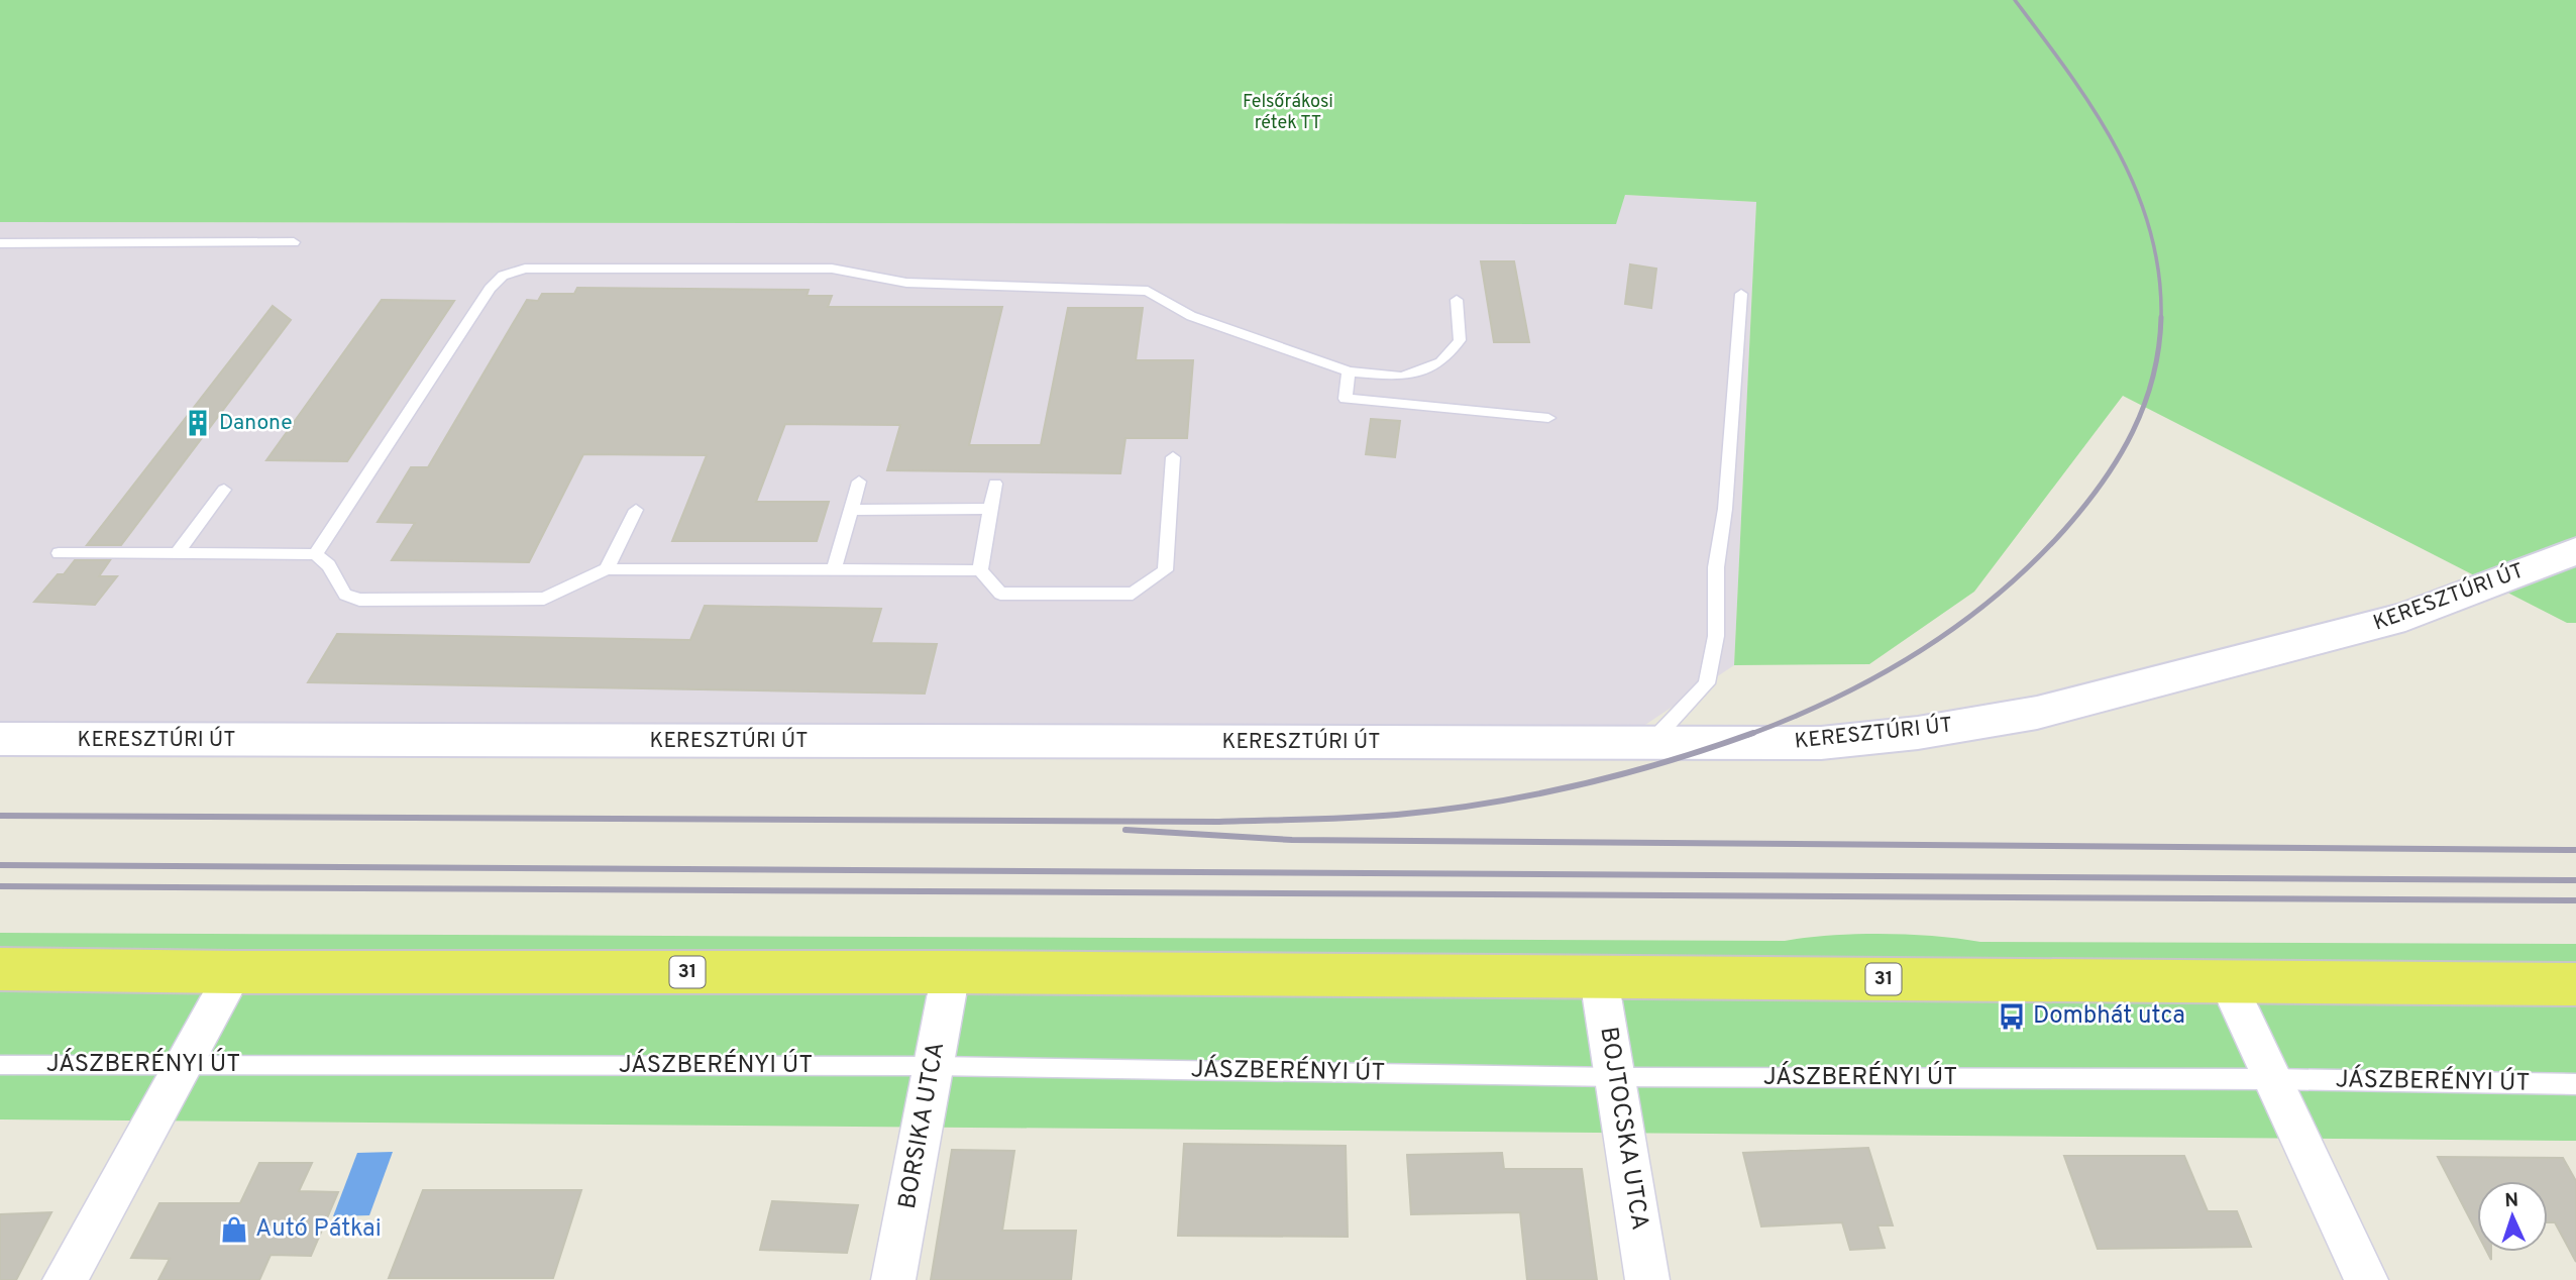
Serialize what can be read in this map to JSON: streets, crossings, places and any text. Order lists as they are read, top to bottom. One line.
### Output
{"streets":{"main road":["KERESZTÚRI ÚT","31"],"street":["BORSIKA UTCA","BOJTOCSKA UTCA"],"lane":["JÁSZBERÉNYI ÚT"]},"crossings":[["31","BORSIKA UTCA"],["31","BOJTOCSKA UTCA"],["JÁSZBERÉNYI ÚT","BORSIKA UTCA"],["JÁSZBERÉNYI ÚT","BOJTOCSKA UTCA"]],"parks":["Felsőrákosi rétek TT"],"places":{"building":["Danone"],"bus stop":["Dombhát utca"],"shop":["Autó Pátkai"]},"north":"top"}
